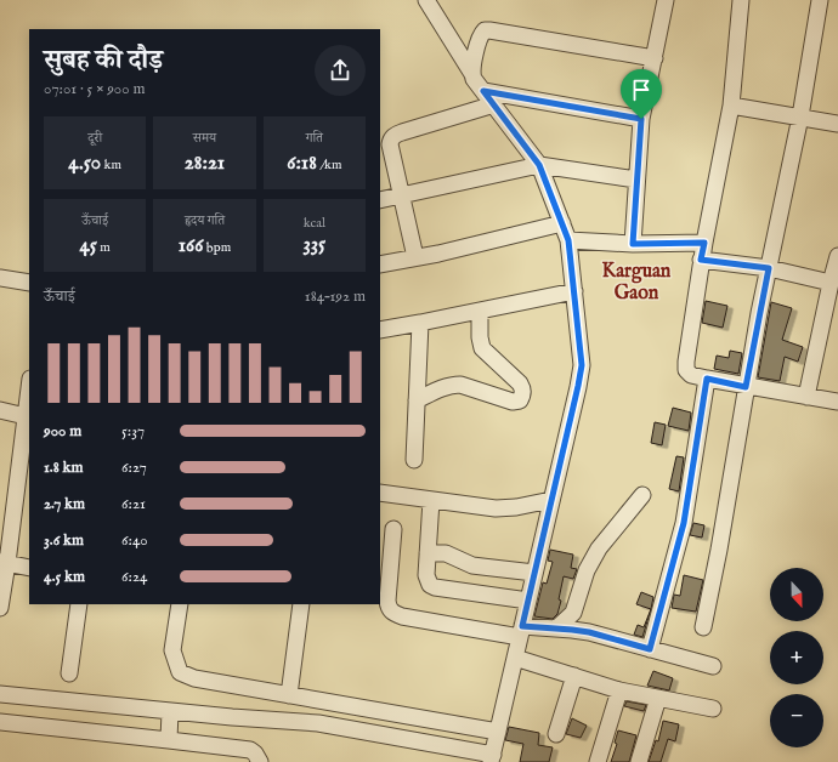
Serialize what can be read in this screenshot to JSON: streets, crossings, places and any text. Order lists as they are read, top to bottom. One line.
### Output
{"districts":["Karguan Gaon"],"north":"bottom","page":{"heading":["सुबह की दौड़","07:01 · 5 × 900 m"],"stats":[["दूरी","4.50 km"],["समय","28:21"],["गति","6:18 /km"],["ऊँचाई","45 m"],["हृदय गति","166 bpm"],["kcal","335"]],"chart":["ऊँचाई","184–192 m"],"list":[{"name":"900 m","note":"5:37"},{"name":"1.8 km","note":"6:27"},{"name":"2.7 km","note":"6:21"},{"name":"3.6 km","note":"6:40"},{"name":"4.5 km","note":"6:24"}],"map_buttons":["+","−"]}}
